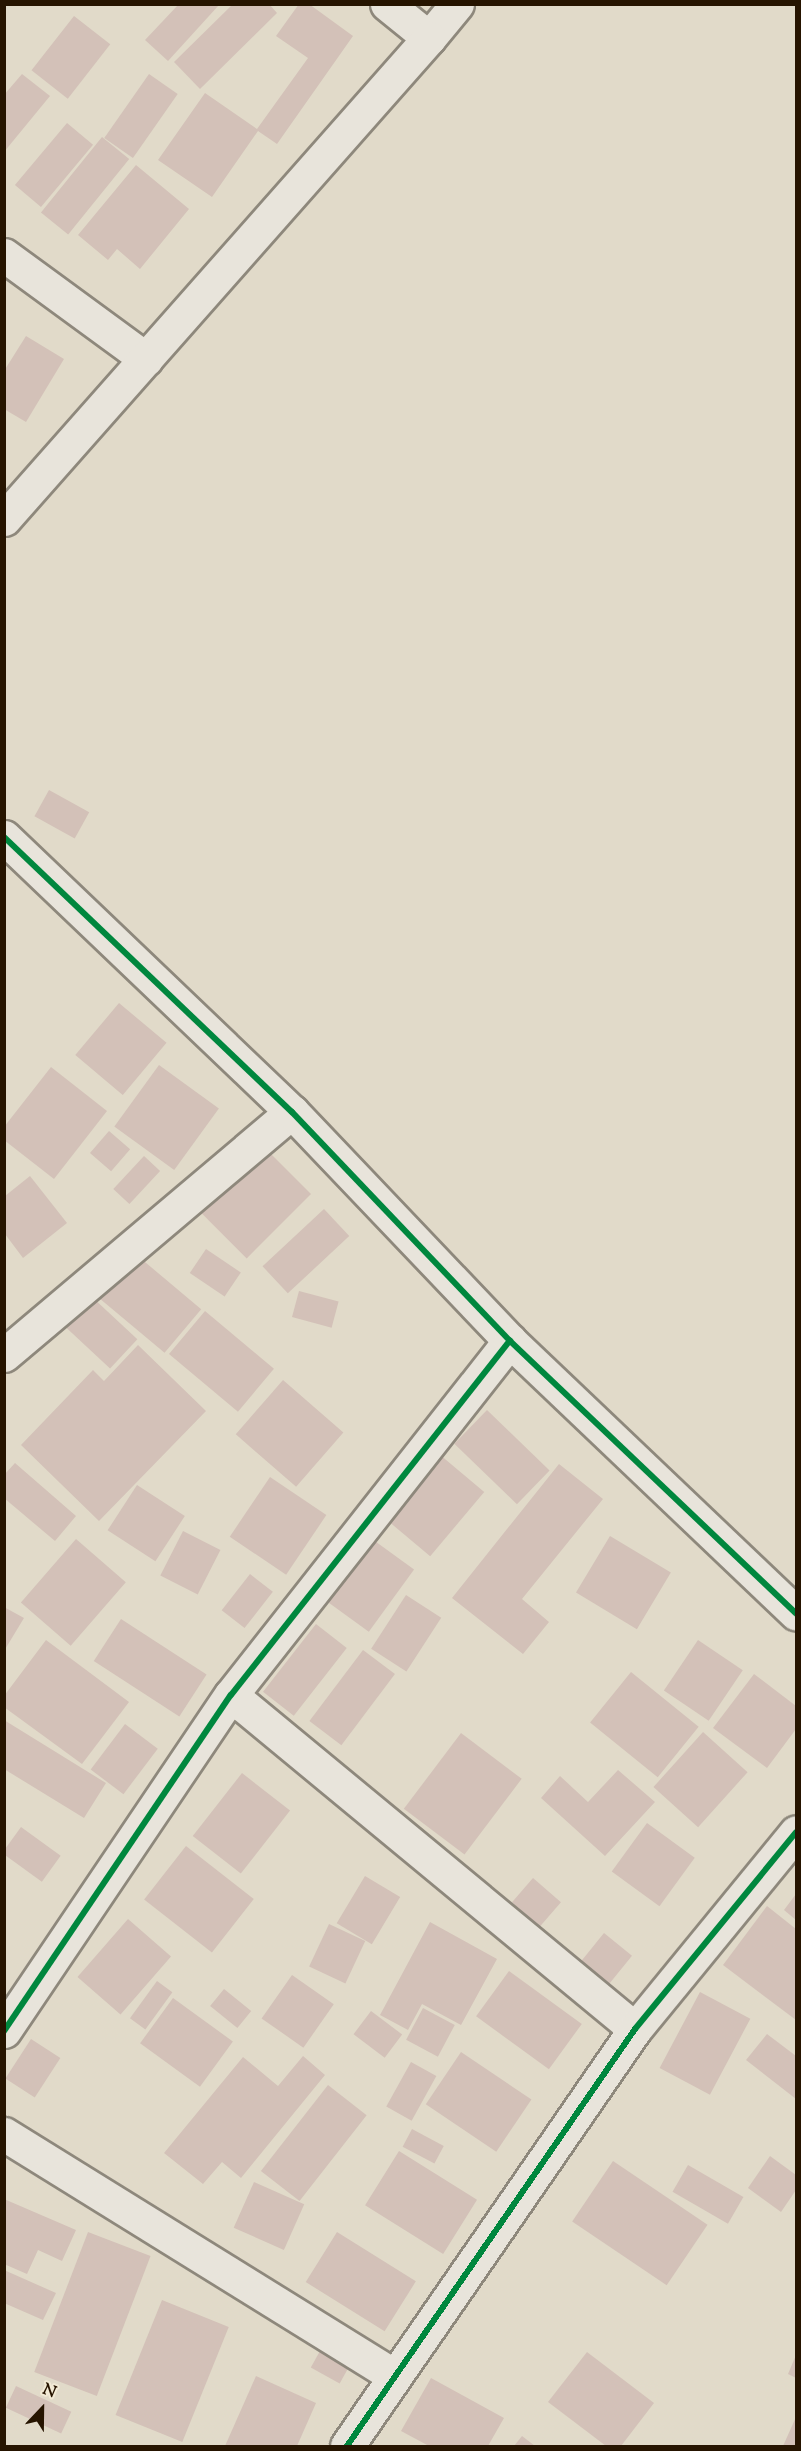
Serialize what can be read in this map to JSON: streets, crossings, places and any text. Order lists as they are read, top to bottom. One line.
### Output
{"north":"top"}
